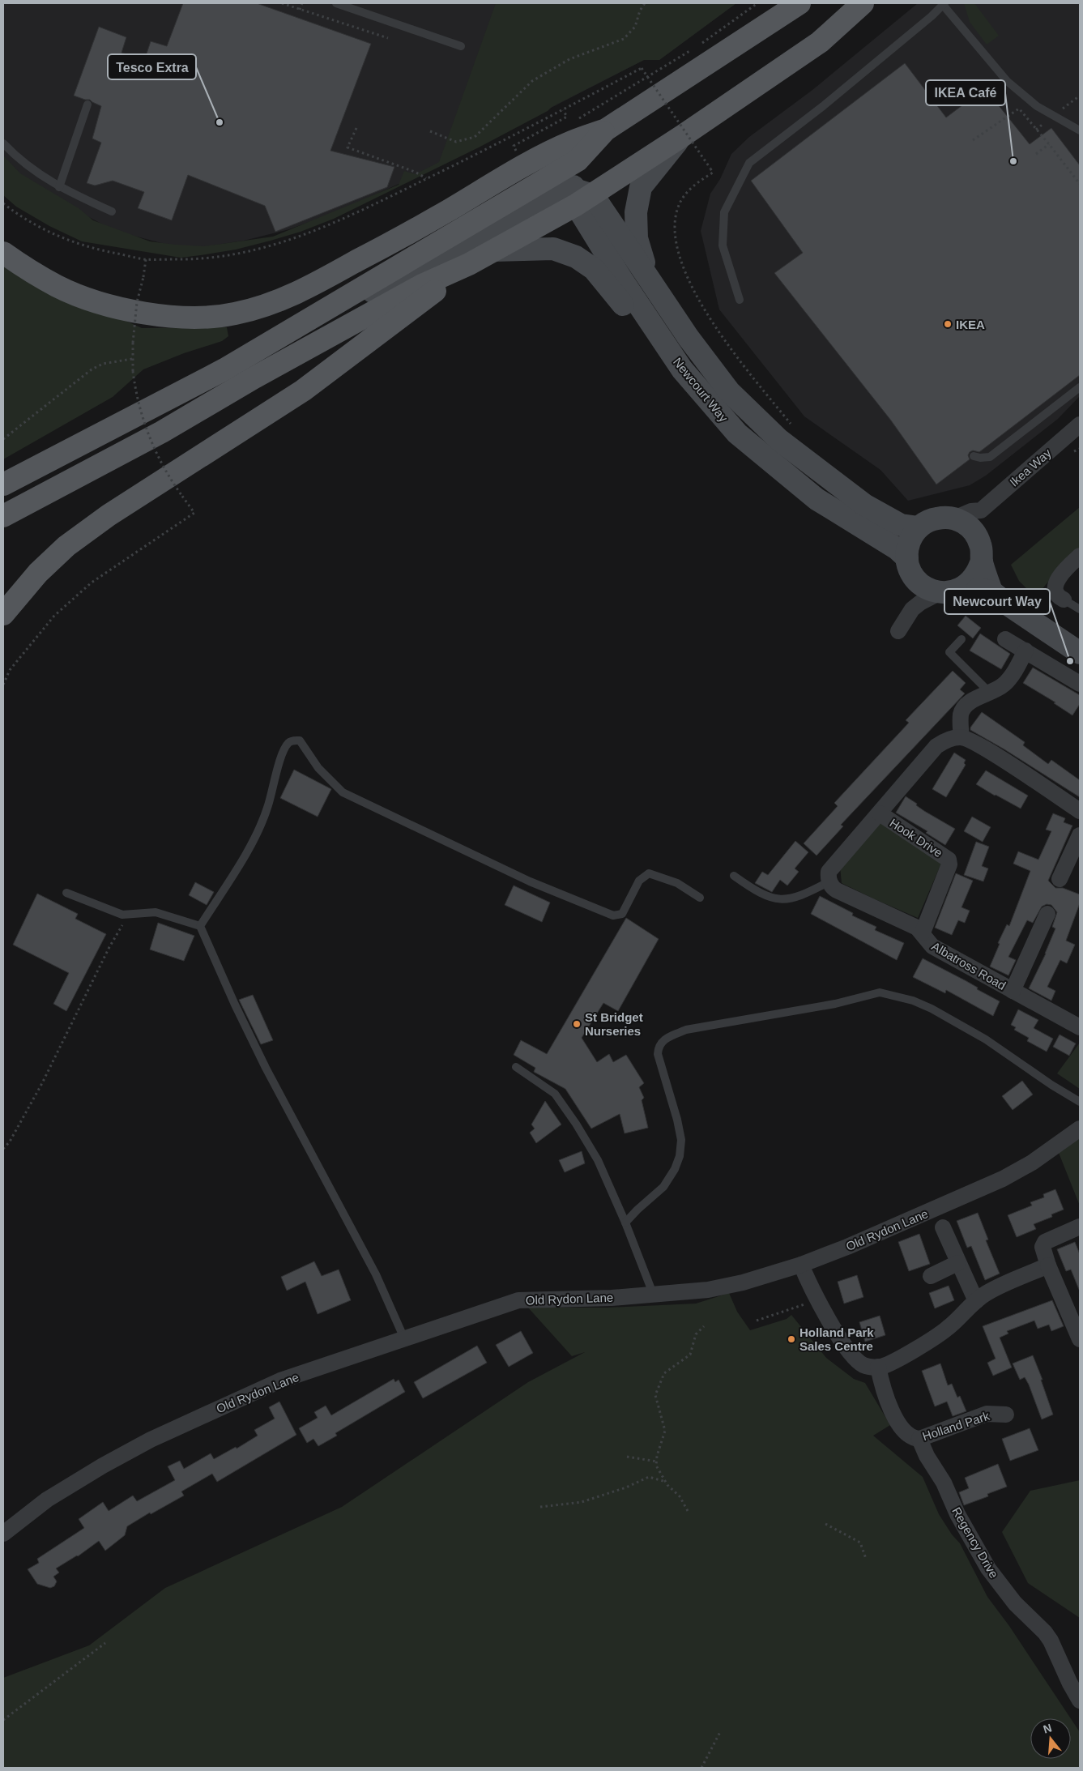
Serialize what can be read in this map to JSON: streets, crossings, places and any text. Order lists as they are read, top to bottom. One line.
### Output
{"streets":{"street":["Newcourt Way","Ikea Way","Hook Drive","Albatross Road","Old Rydon Lane","Holland Park","Regency Drive"]},"crossings":[["Newcourt Way","Ikea Way"],["Hook Drive","Albatross Road"],["Holland Park","Regency Drive"]],"places":["Tesco Extra","IKEA Café","IKEA","Newcourt Way","St Bridget Nurseries","Holland Park Sales Centre"],"north":"top"}
